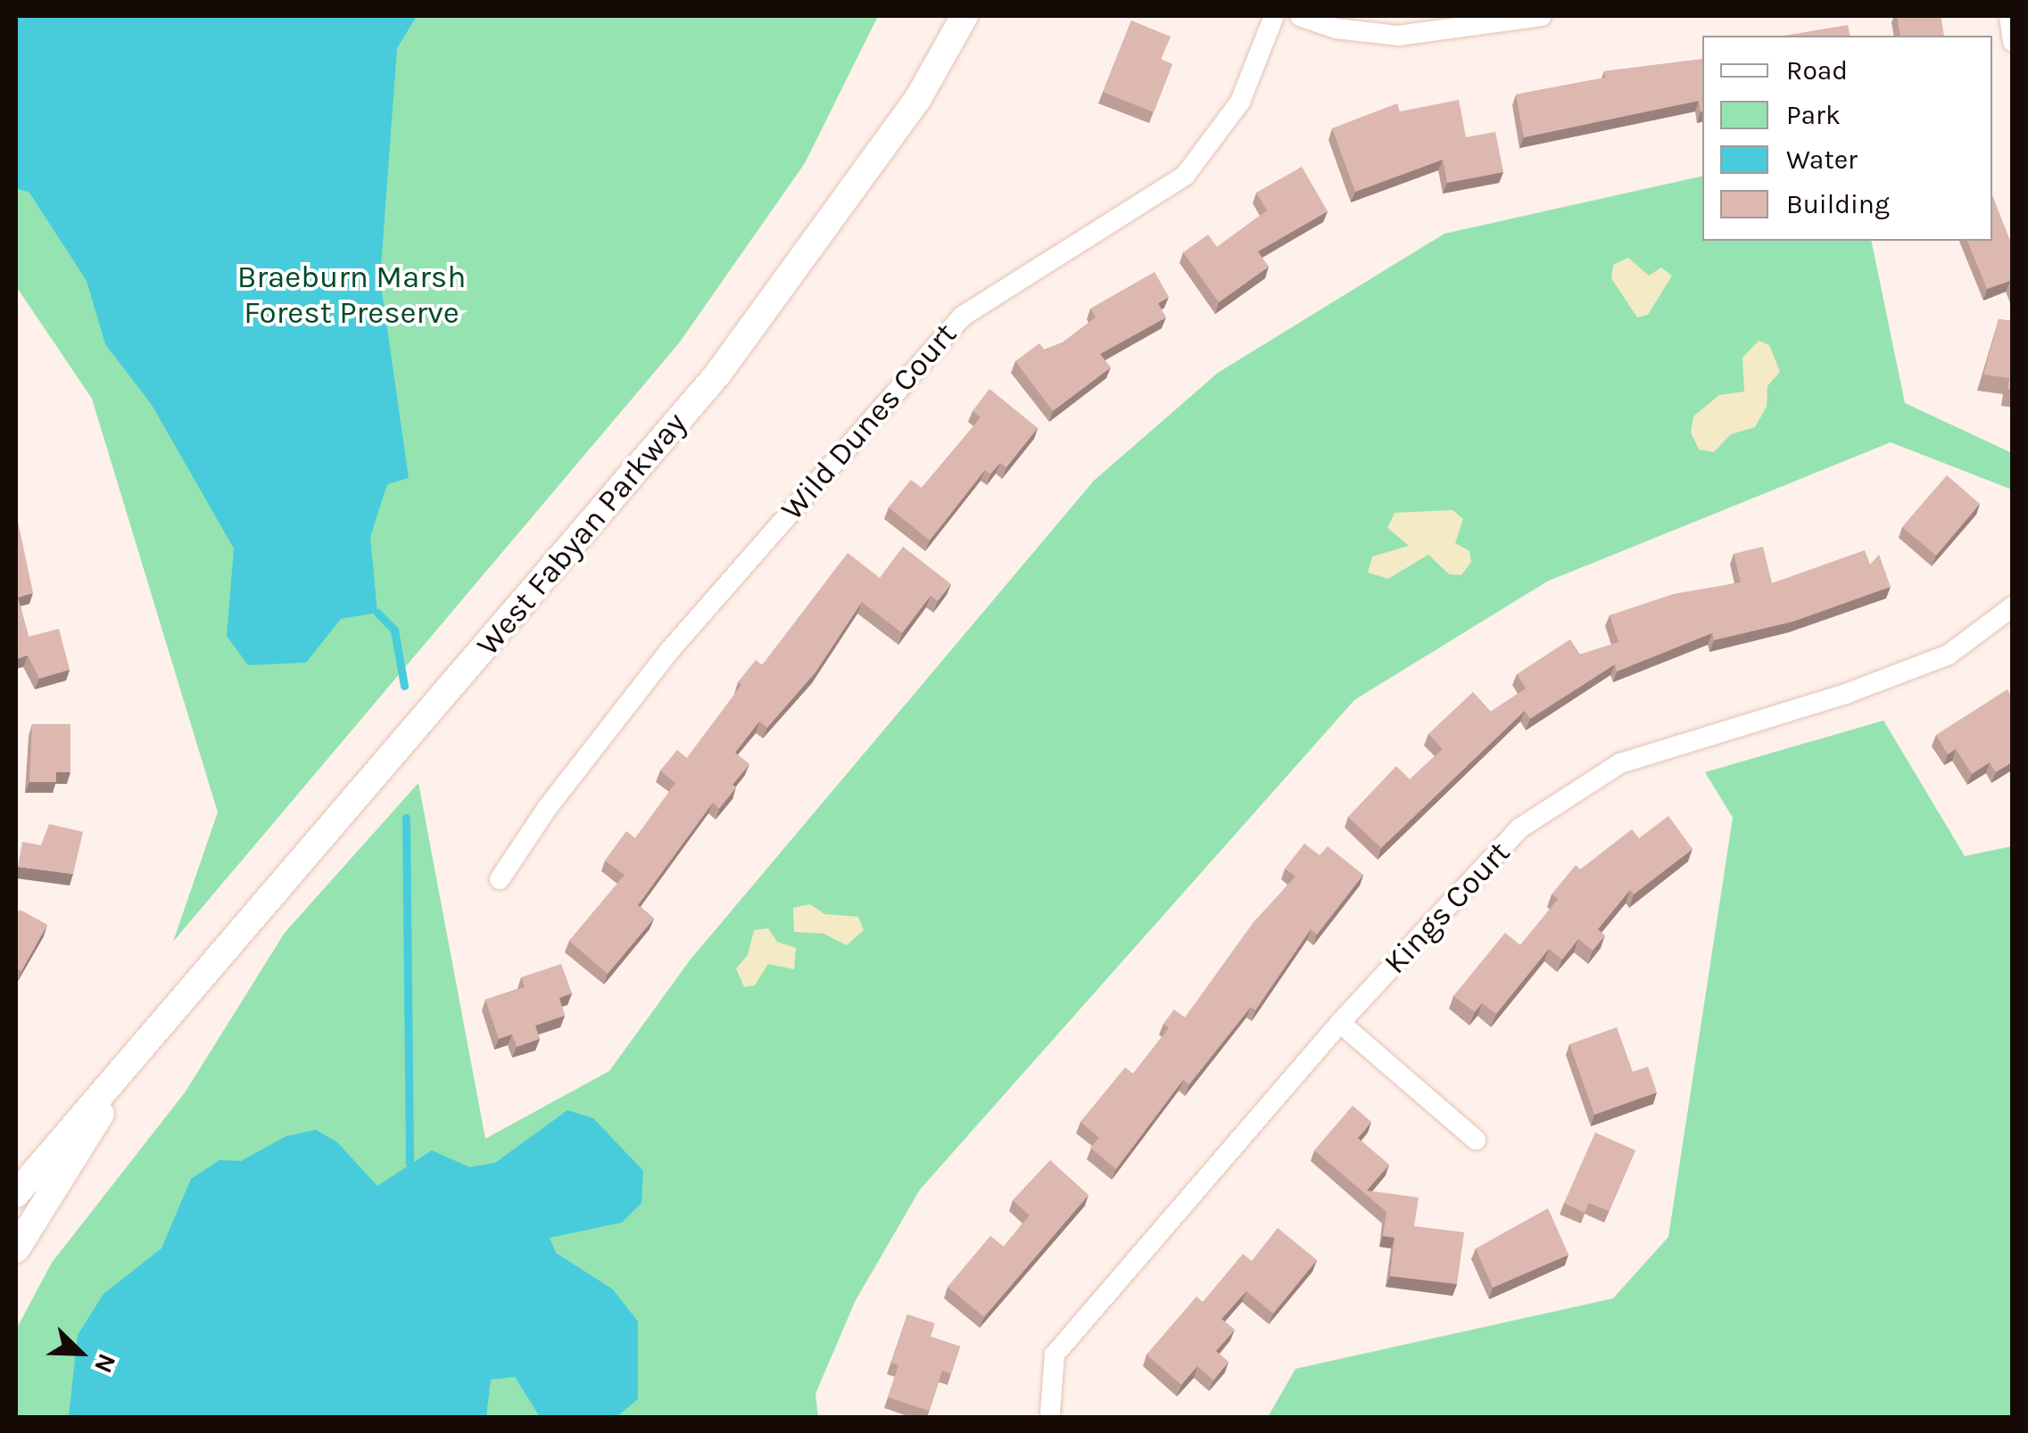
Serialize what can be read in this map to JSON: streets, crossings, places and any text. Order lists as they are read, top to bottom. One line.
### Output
{"streets":{"main road":["West Fabyan Parkway"],"street":["Wild Dunes Court","Kings Court"]},"parks":["Braeburn Marsh Forest Preserve"],"legend":["Road","Park","Water","Building"],"north":"bottom right"}
